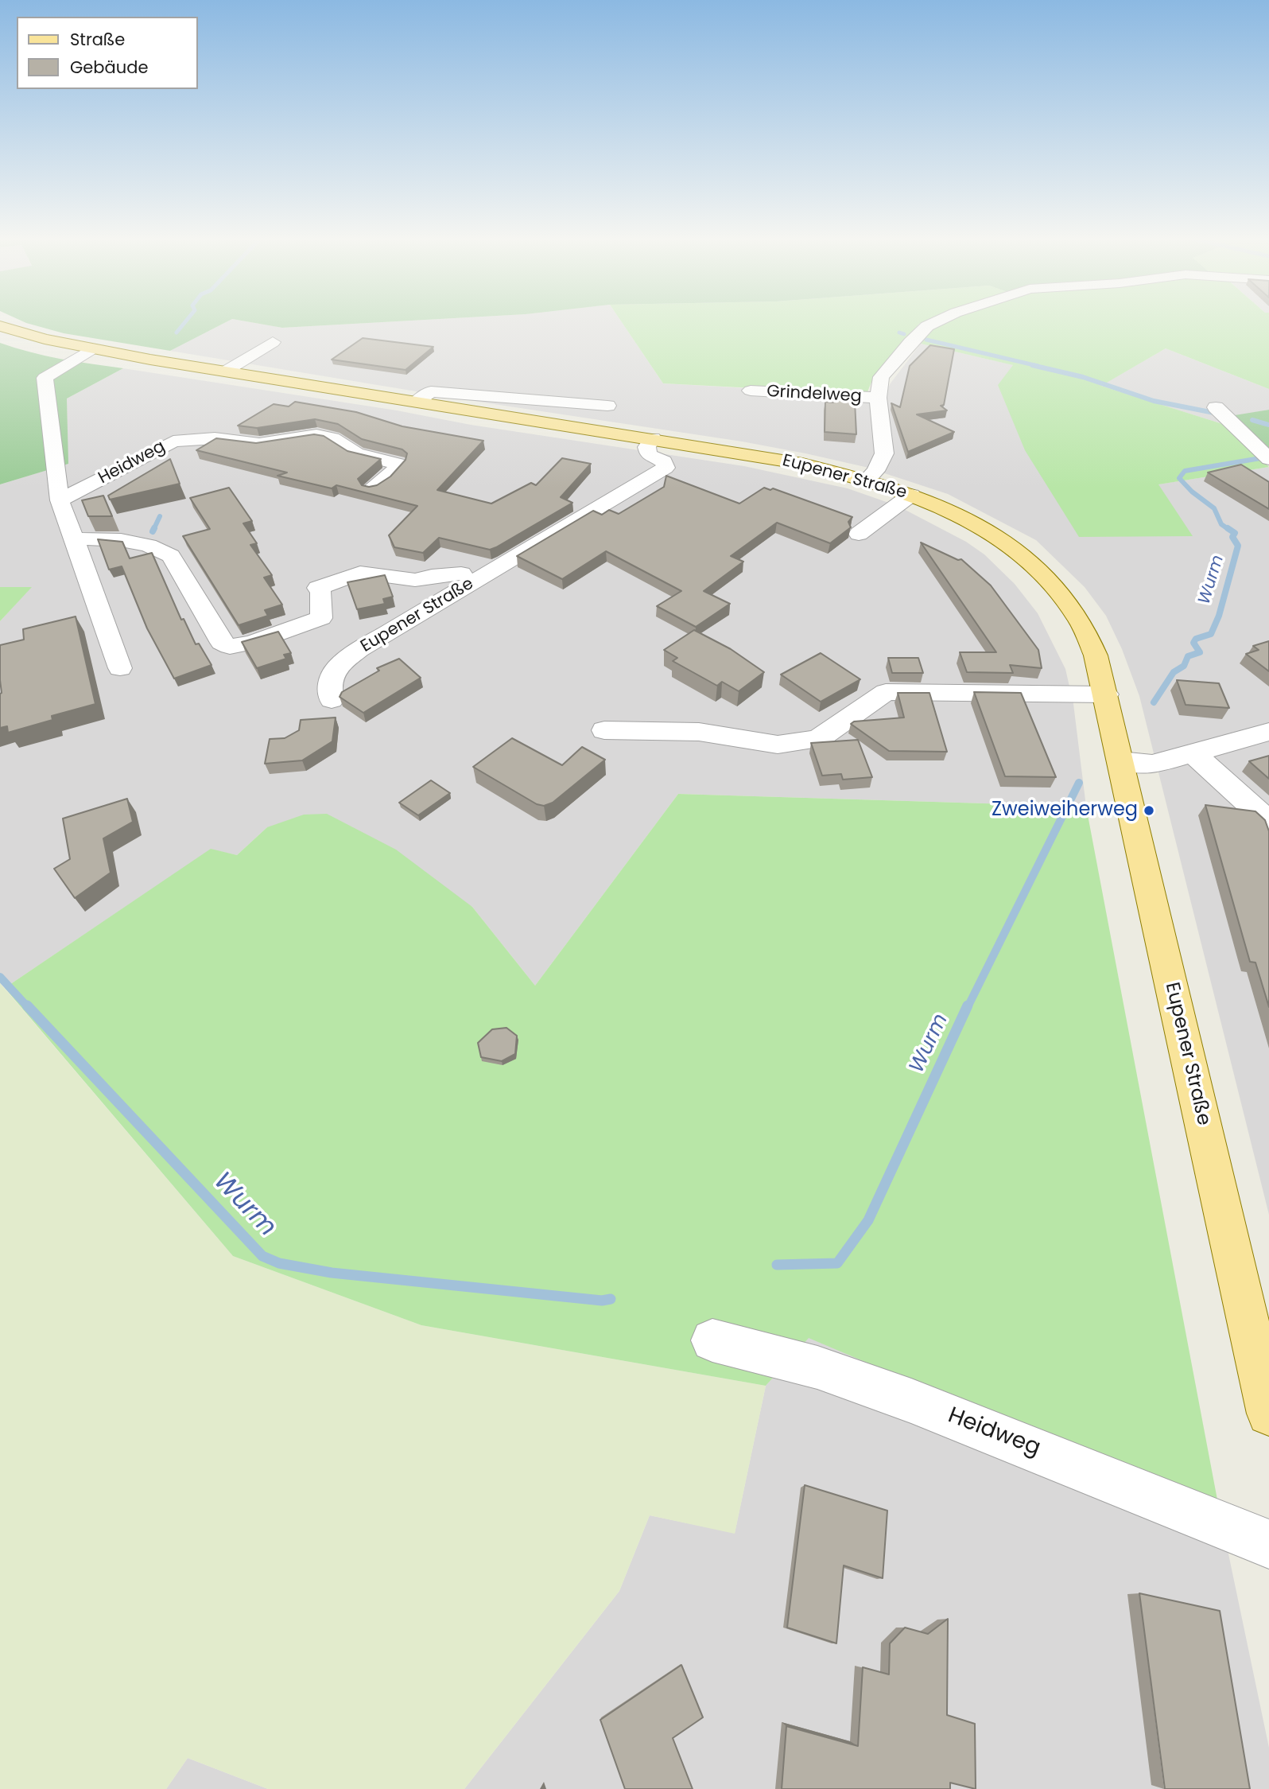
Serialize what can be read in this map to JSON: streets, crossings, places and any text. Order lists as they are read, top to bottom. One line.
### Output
{"streets":{"main road":["Eupener Straße"],"street":["Grindelweg","Heidweg"]},"crossings":[["Grindelweg","Eupener Straße"]],"water":["Wurm"],"places":["Zweiweiherweg"],"legend":["Straße","Gebäude"]}
